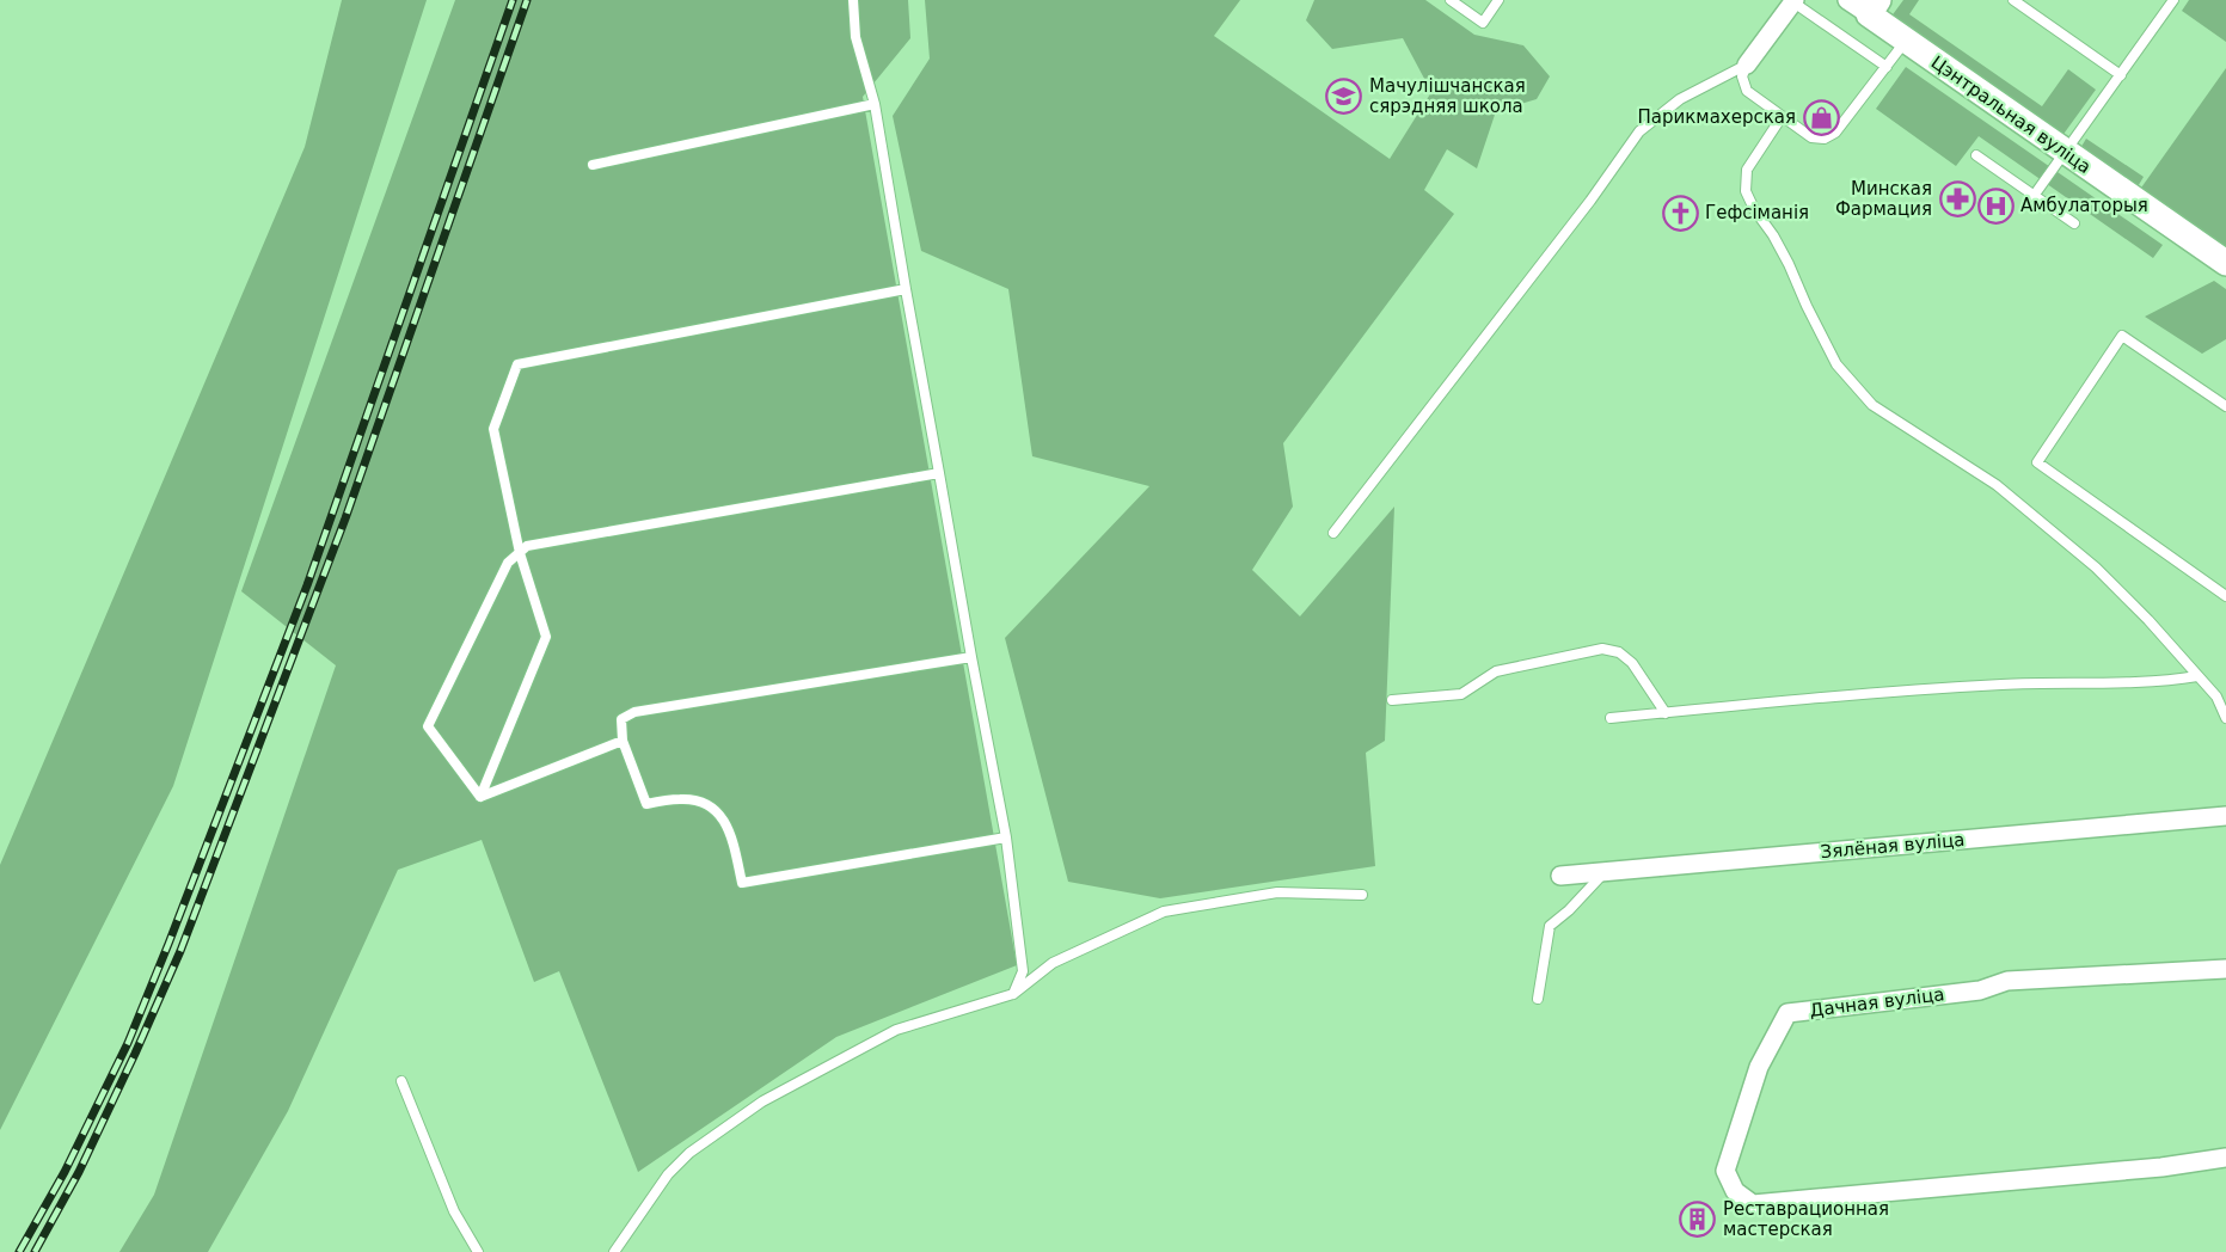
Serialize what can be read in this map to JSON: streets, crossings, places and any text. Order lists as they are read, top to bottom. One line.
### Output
{"streets":{"street":["Цэнтральная вуліца","Зялёная вуліца","Дачная вуліца"]},"places":{"school or university":["Мачулішчанская сярэдняя школа"],"shop":["Парикмахерская"],"pharmacy":["Минская Фармация"],"hospital":["Амбулаторыя"],"church":["Гефсіманія"],"building":["Реставрационная мастерская"]}}
